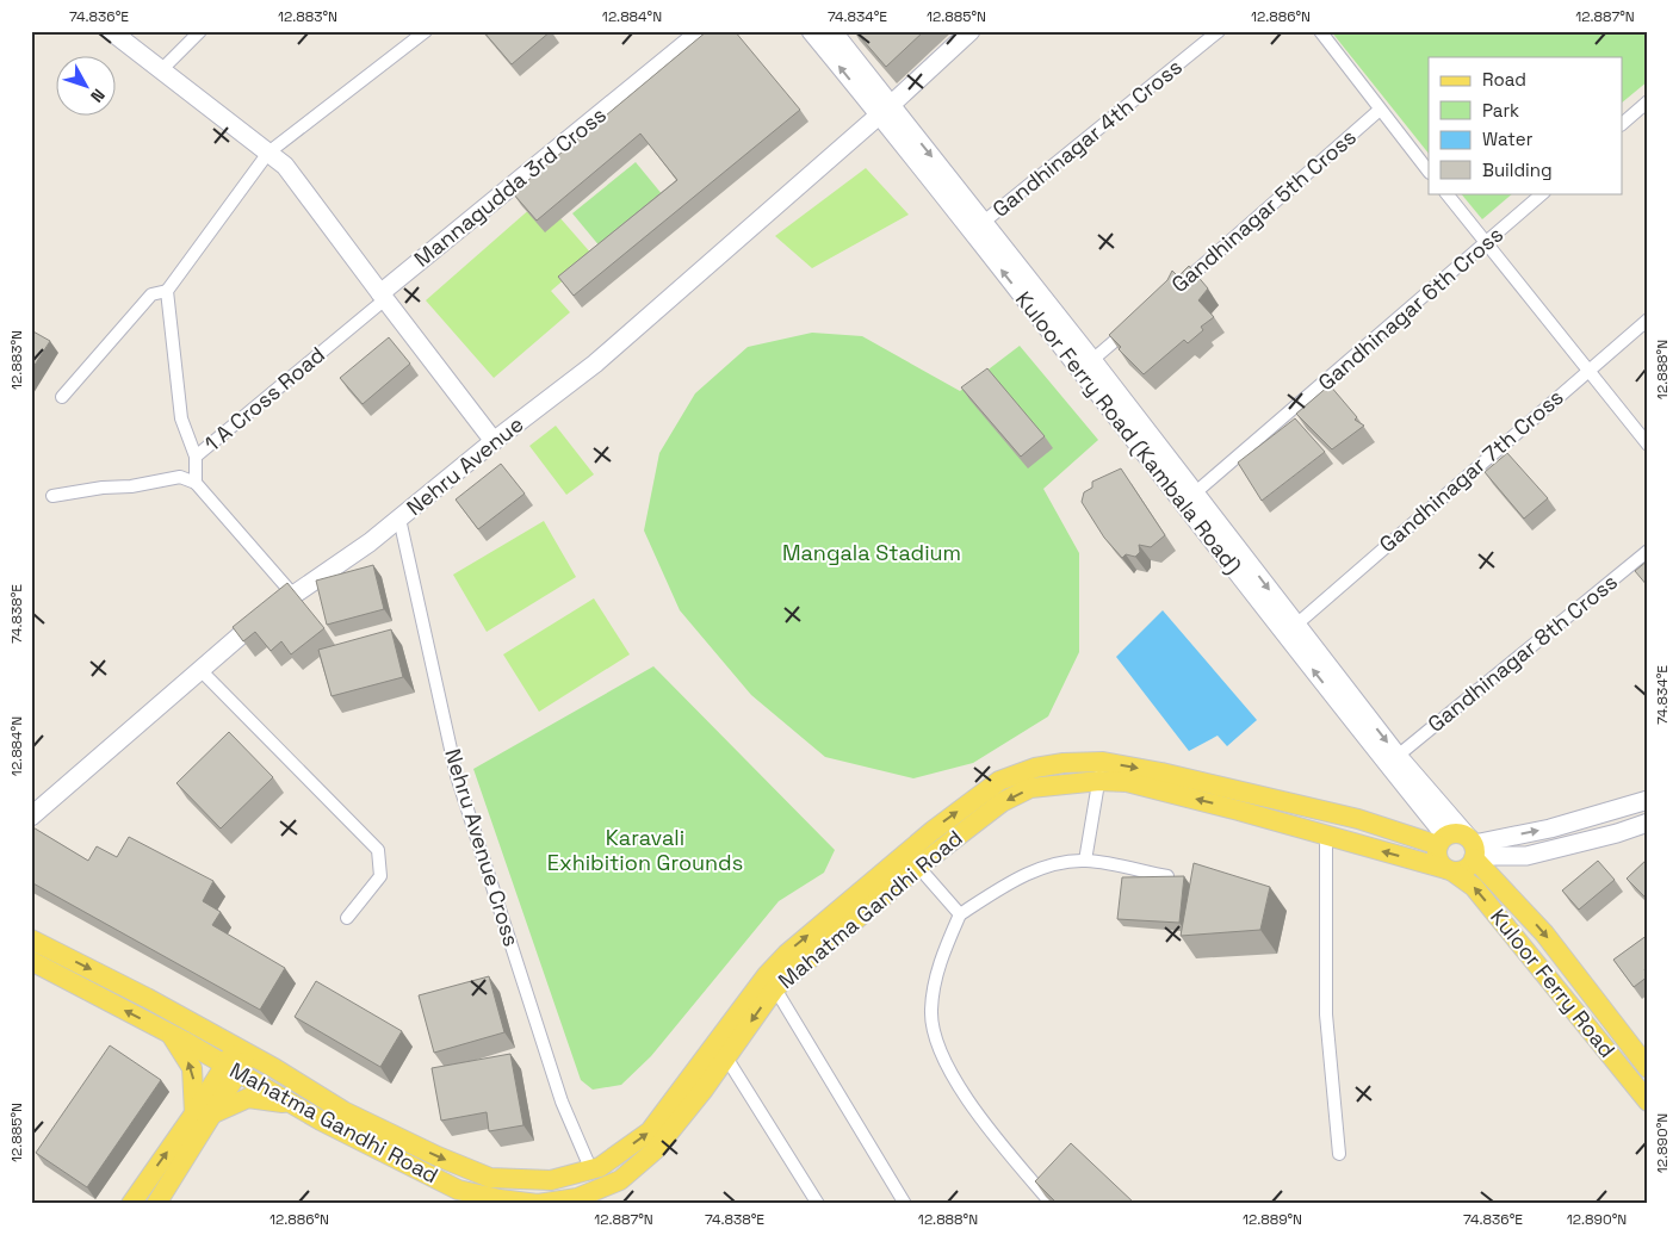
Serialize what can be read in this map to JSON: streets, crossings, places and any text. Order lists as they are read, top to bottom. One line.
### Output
{"streets":{"main road":["Mahatma Gandhi Road","Kuloor Ferry Road"],"street":["Gandhinagar 4th Cross","Mannagudda 3rd Cross","Gandhinagar 5th Cross","Gandhinagar 6th Cross","1 A Cross Road","Kuloor Ferry Road (Kambala Road)","Nehru Avenue","Gandhinagar 7th Cross","Gandhinagar 8th Cross","Nehru Avenue Cross"]},"crossings":[["Gandhinagar 4th Cross","Kuloor Ferry Road (Kambala Road)"],["Mannagudda 3rd Cross","1 A Cross Road"],["Gandhinagar 6th Cross","Kuloor Ferry Road (Kambala Road)"],["Kuloor Ferry Road (Kambala Road)","Nehru Avenue"],["Kuloor Ferry Road (Kambala Road)","Gandhinagar 7th Cross"],["Kuloor Ferry Road (Kambala Road)","Gandhinagar 8th Cross"],["Kuloor Ferry Road (Kambala Road)","Mahatma Gandhi Road"],["Kuloor Ferry Road (Kambala Road)","Kuloor Ferry Road"],["Nehru Avenue","Nehru Avenue Cross"],["Nehru Avenue Cross","Mahatma Gandhi Road"],["Mahatma Gandhi Road","Kuloor Ferry Road"]],"parks":["Mangala Stadium","Karavali Exhibition Grounds"],"legend":["Road","Park","Water","Building"],"north":"bottom right","coordinates":["74.836°E","12.883°N","12.884°N","74.834°E","12.885°N","12.886°N","12.887°N","12.888°N","74.838°E","12.890°N","12.889°N"]}
